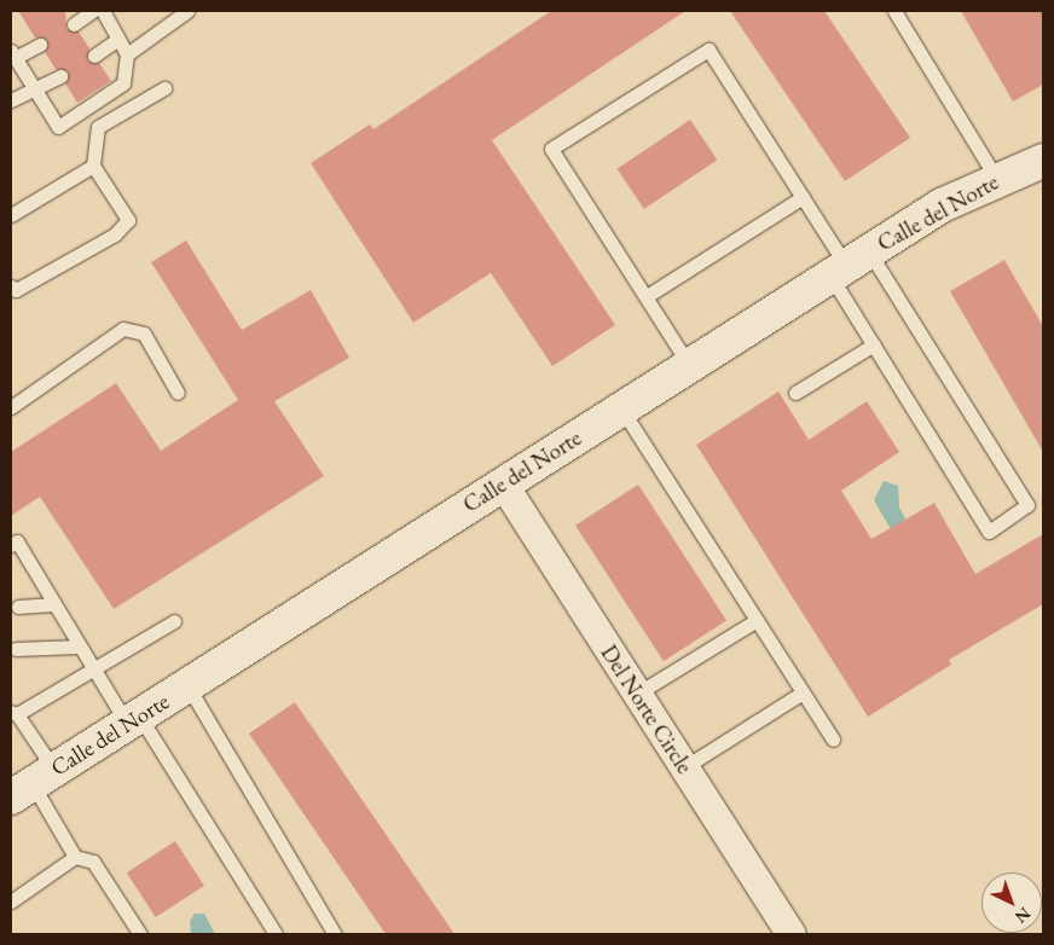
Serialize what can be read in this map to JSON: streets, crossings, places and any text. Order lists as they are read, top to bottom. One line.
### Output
{"streets":{"street":["Calle del Norte","Del Norte Circle"]},"crossings":[["Calle del Norte","Del Norte Circle"]],"north":"bottom right"}
